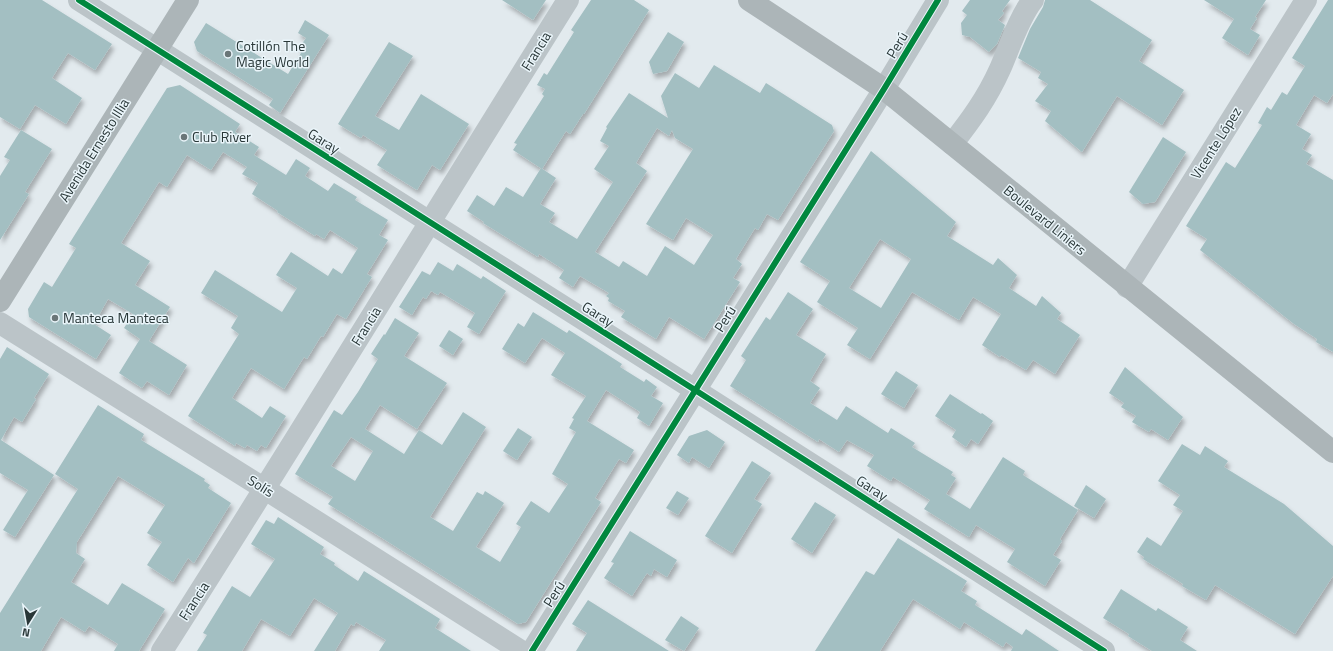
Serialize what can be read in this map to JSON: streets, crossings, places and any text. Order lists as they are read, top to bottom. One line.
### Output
{"streets":{"main road":["Avenida Ernesto Illia","Boulevard Liniers"],"street":["Perú","Francia","Garay","Vicente López","Solís"]},"crossings":[["Perú","Garay"],["Perú","Boulevard Liniers"],["Francia","Garay"],["Francia","Solís"],["Garay","Avenida Ernesto Illia"],["Vicente López","Boulevard Liniers"]],"places":["Cotillón The Magic World","Club River","Manteca Manteca"],"north":"bottom"}
